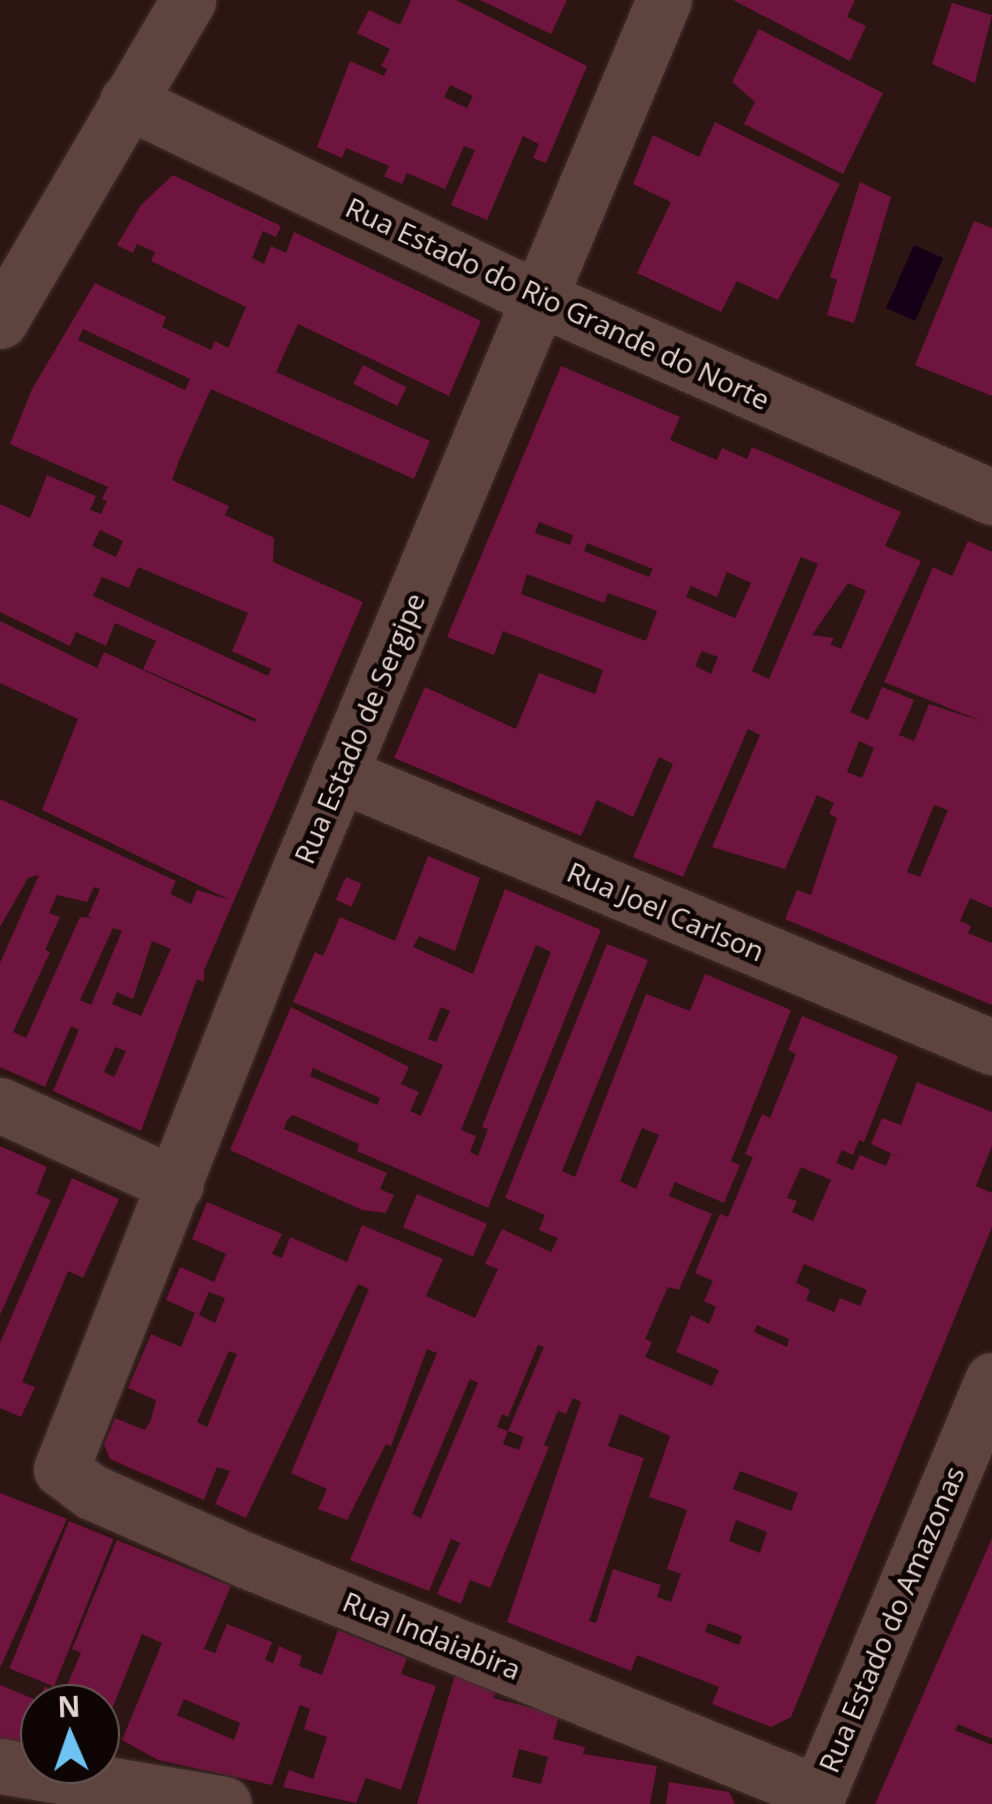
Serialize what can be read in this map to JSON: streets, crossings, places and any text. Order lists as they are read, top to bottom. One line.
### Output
{"streets":{"street":["Rua Estado do Rio Grande do Norte","Rua Estado de Sergipe","Rua Joel Carlson","Rua Estado do Amazonas","Rua Indaiabira"]},"crossings":[["Rua Estado do Rio Grande do Norte","Rua Estado de Sergipe"],["Rua Estado de Sergipe","Rua Joel Carlson"],["Rua Estado de Sergipe","Rua Indaiabira"],["Rua Estado do Amazonas","Rua Indaiabira"]],"north":"top"}
